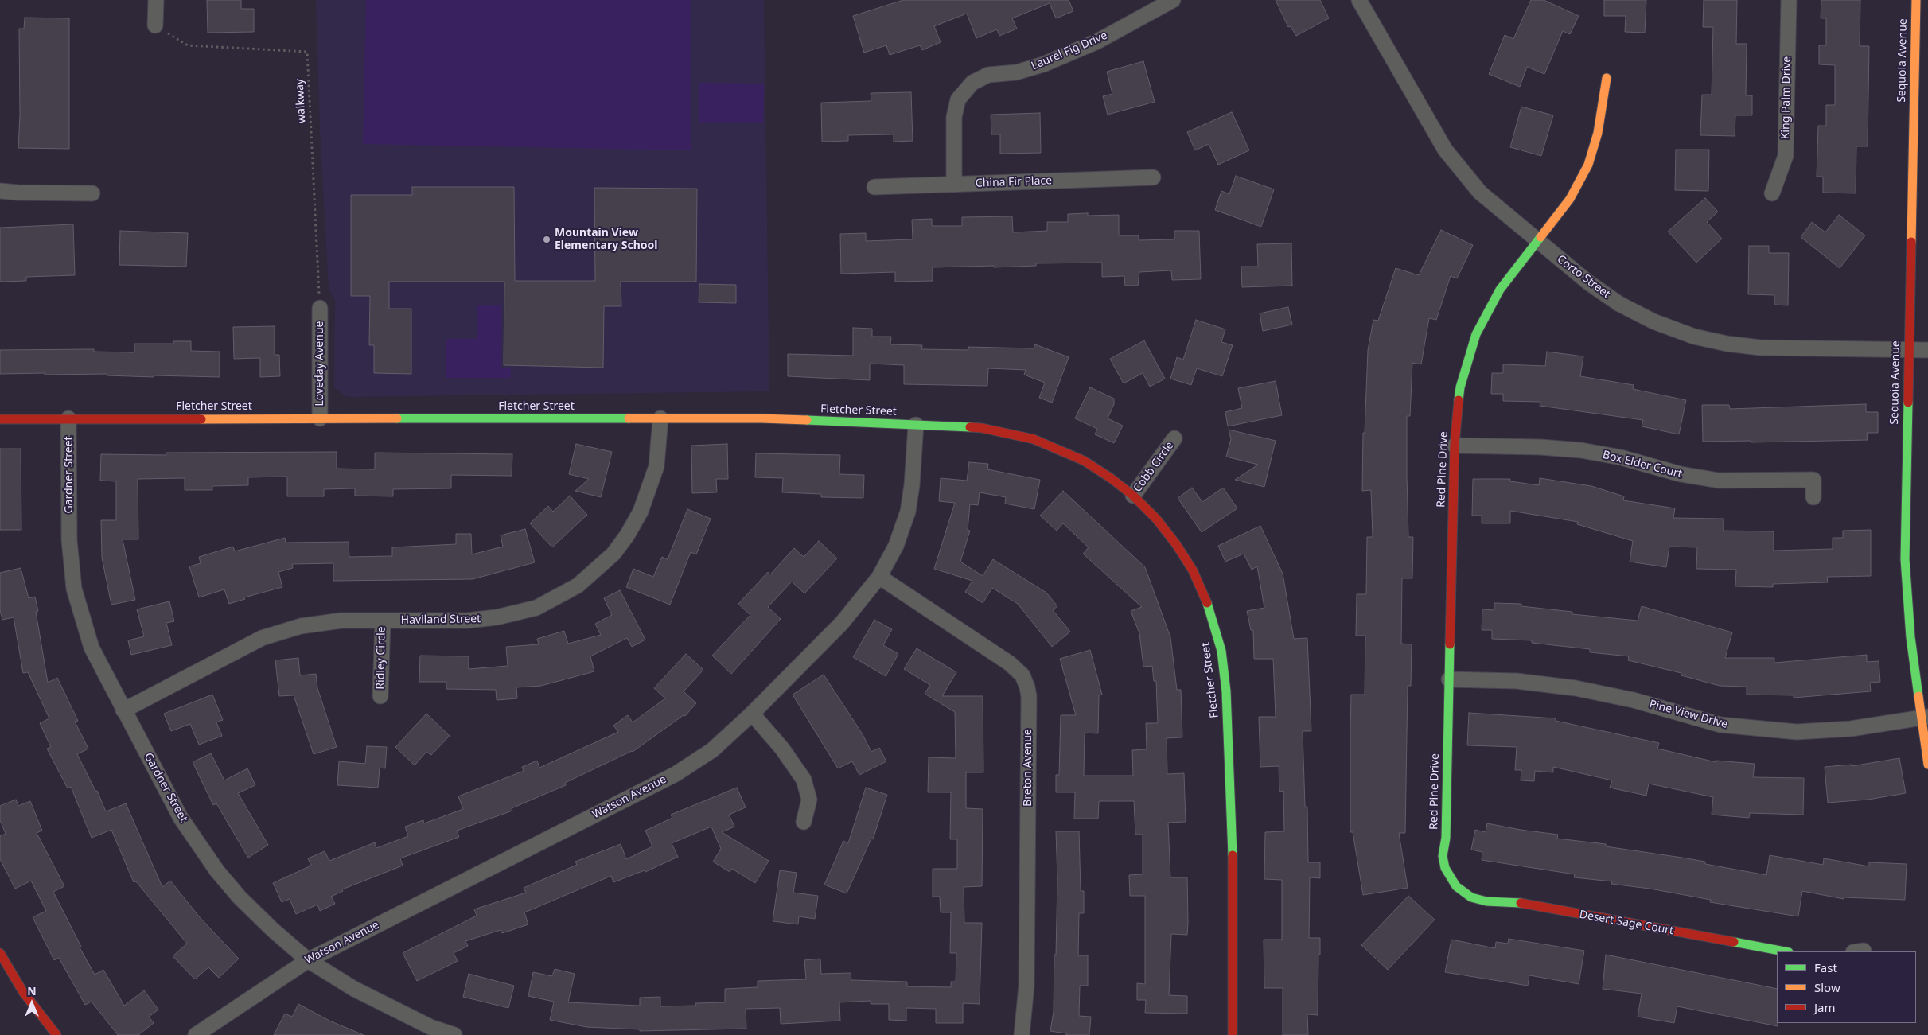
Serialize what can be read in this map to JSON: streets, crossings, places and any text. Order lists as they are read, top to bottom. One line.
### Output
{"streets":{"street":["Laurel Fig Drive","Sequoia Avenue","King Palm Drive","China Fir Place","Corto Street","Loveday Avenue","Fletcher Street","Box Elder Court","Cobb Circle","Red Pine Drive","Gardner Street","Haviland Street","Ridley Circle","Pine View Drive","Breton Avenue","Watson Avenue","Desert Sage Court"],"path":["walkway"]},"crossings":[["Laurel Fig Drive","China Fir Place"],["Sequoia Avenue","Corto Street"],["Sequoia Avenue","Pine View Drive"],["walkway","Loveday Avenue"],["Corto Street","Red Pine Drive"],["Loveday Avenue","Fletcher Street"],["Fletcher Street","Cobb Circle"],["Fletcher Street","Gardner Street"],["Fletcher Street","Haviland Street"],["Fletcher Street","Watson Avenue"],["Box Elder Court","Red Pine Drive"],["Red Pine Drive","Pine View Drive"],["Red Pine Drive","Desert Sage Court"],["Gardner Street","Haviland Street"],["Gardner Street","Watson Avenue"],["Haviland Street","Ridley Circle"],["Breton Avenue","Watson Avenue"]],"places":["Mountain View Elementary School"],"legend":["Fast","Slow","Jam"],"north":"top"}
